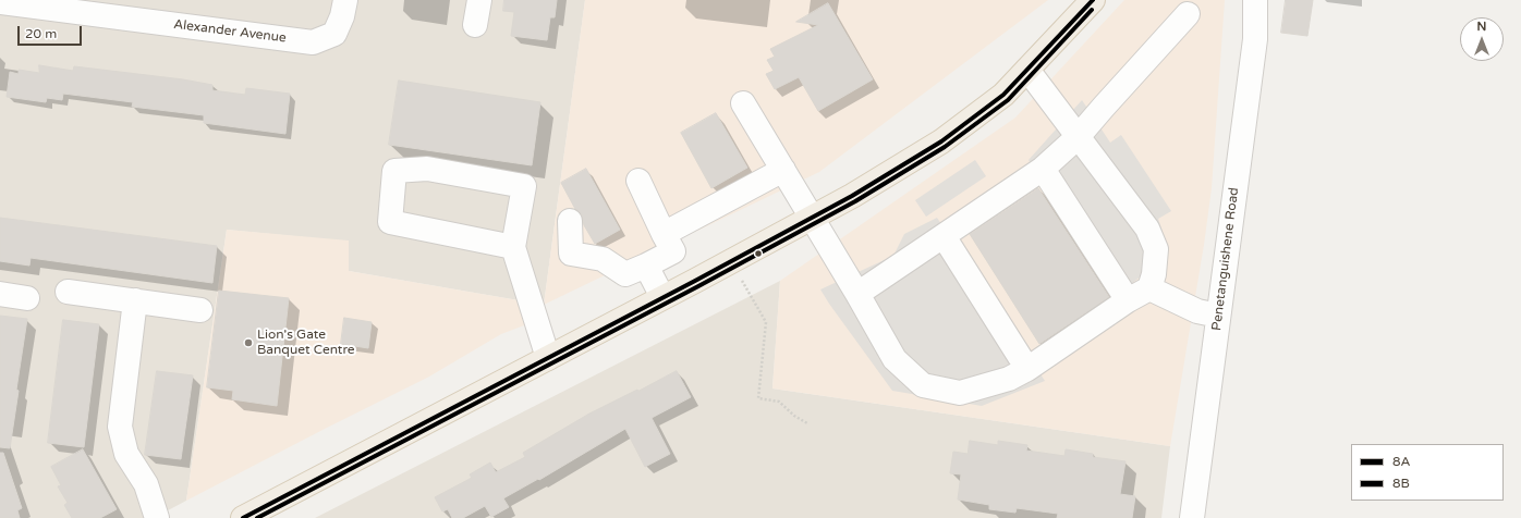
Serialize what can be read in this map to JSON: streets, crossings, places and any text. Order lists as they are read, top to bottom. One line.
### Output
{"streets":{"street":["Alexander Avenue","Penetanguishene Road"]},"places":["Lion's Gate Banquet Centre"],"lines":["transit line 8A","transit line 8B"],"legend":["8A","8B"],"scale_bar":"20 m","north":"top"}
